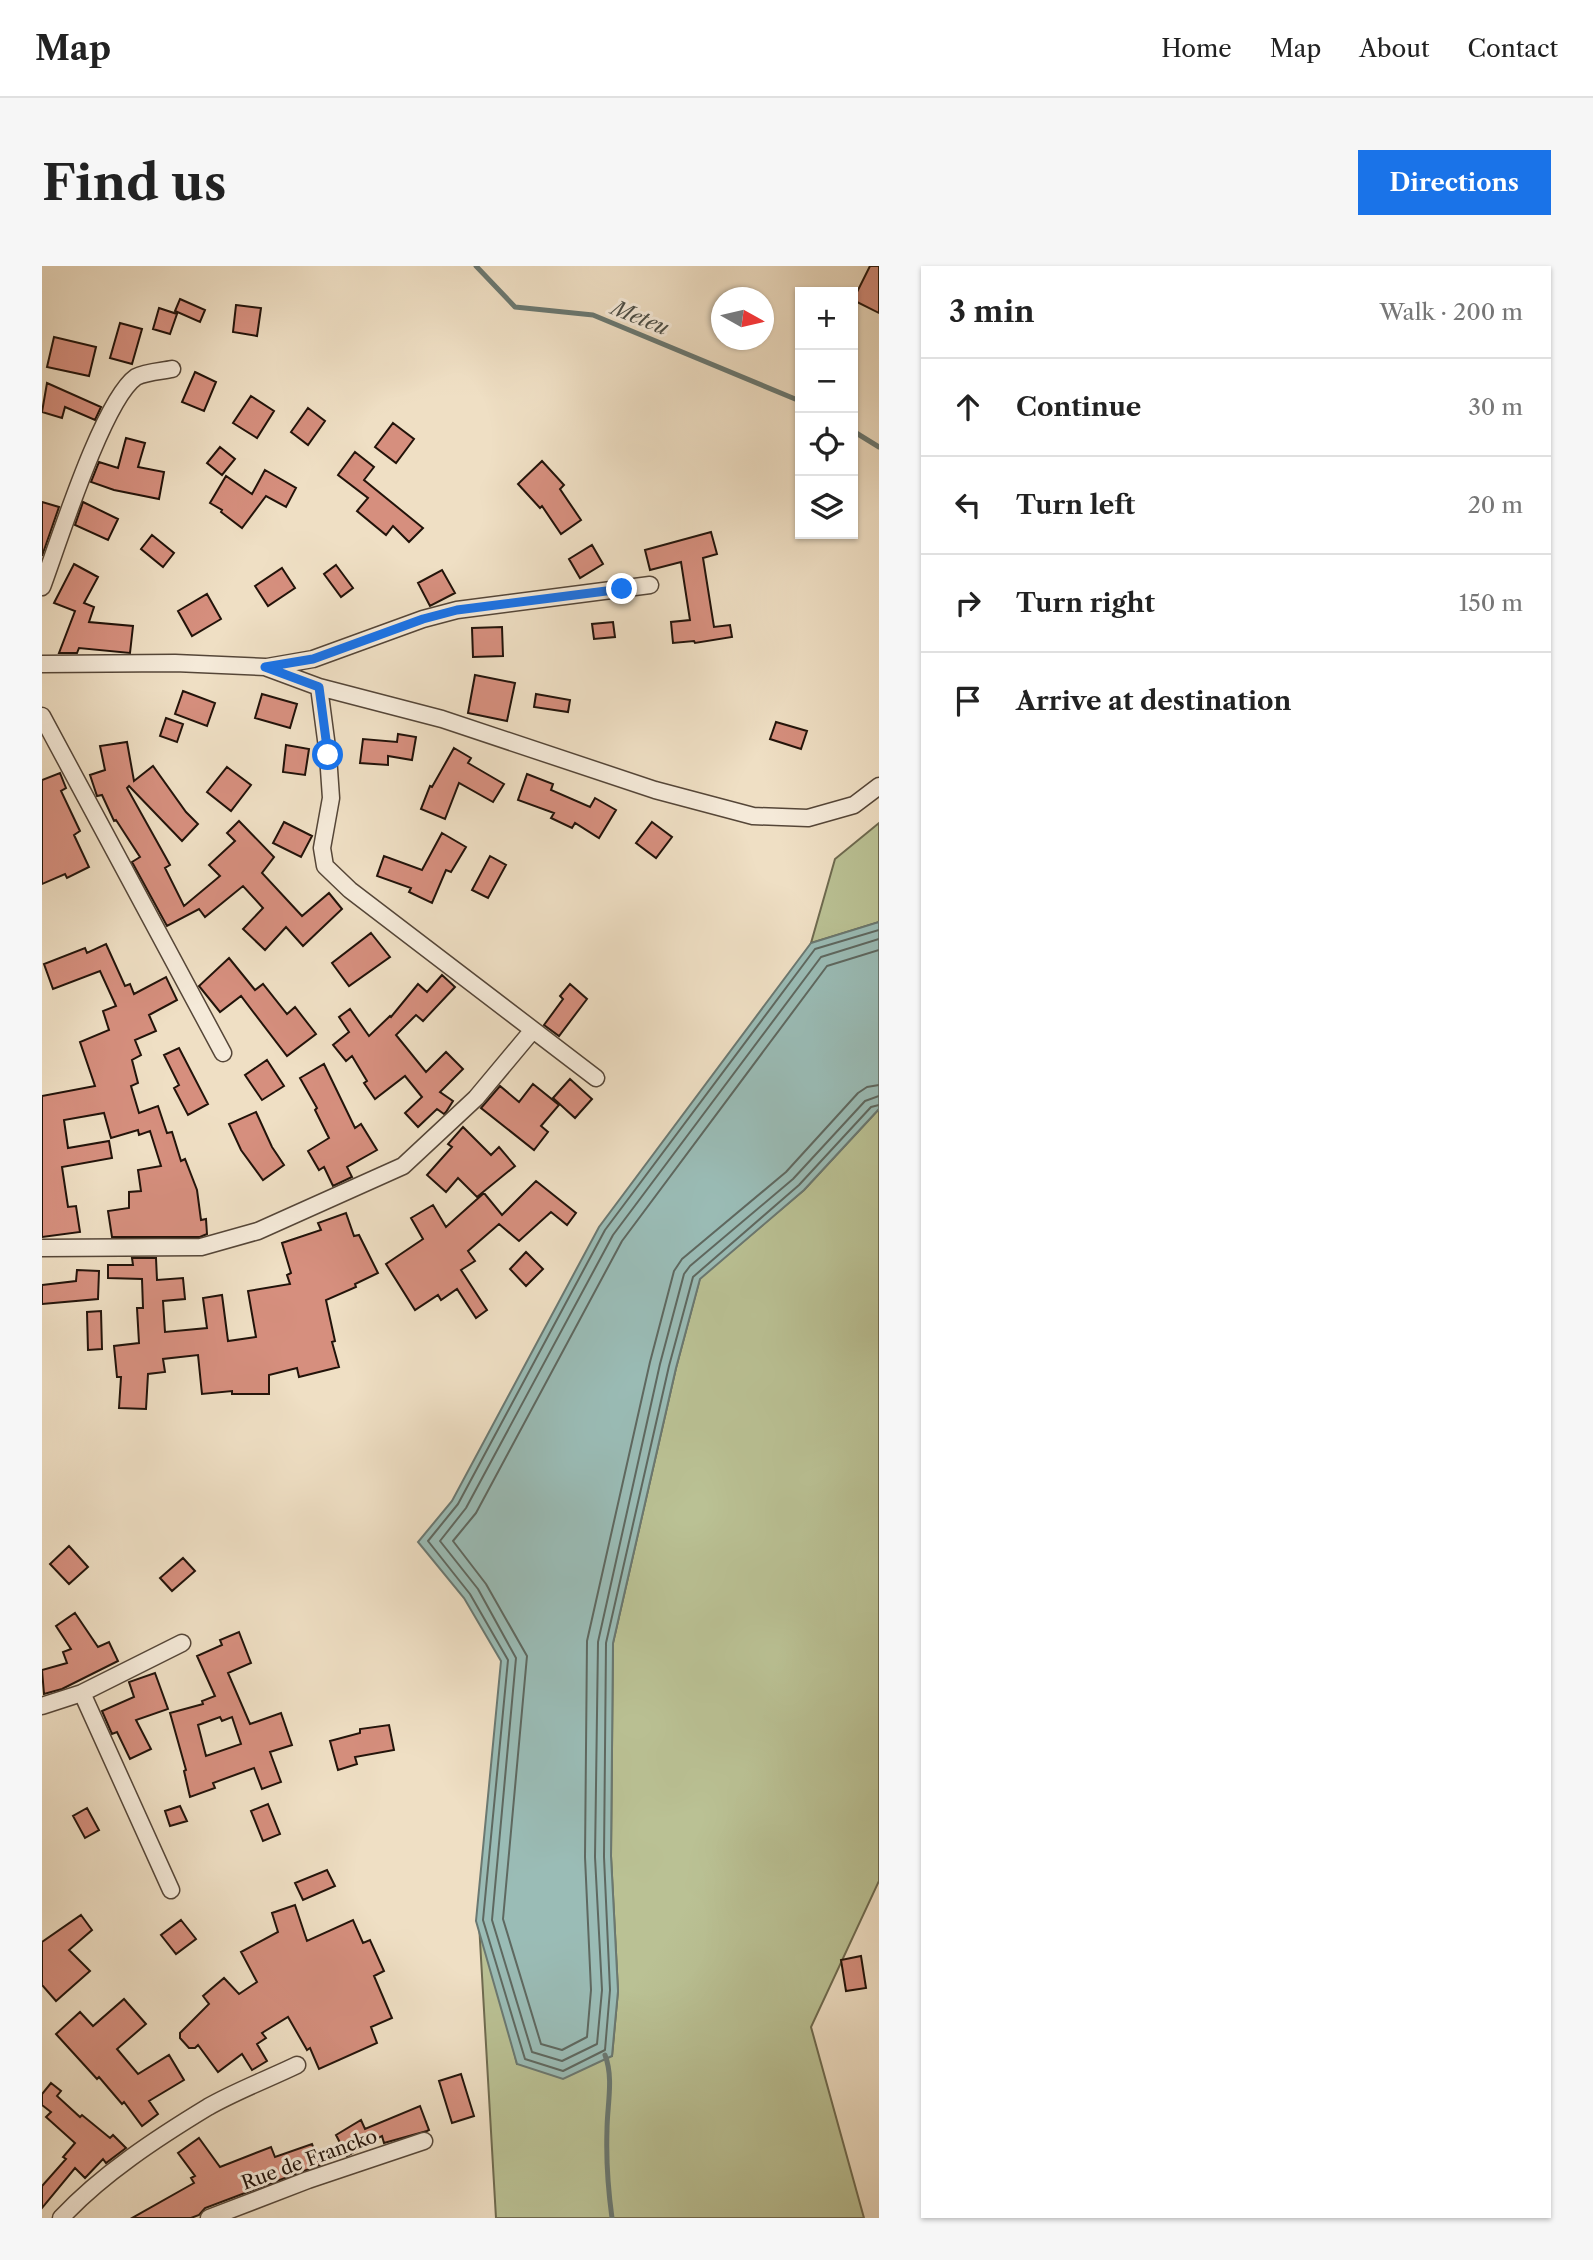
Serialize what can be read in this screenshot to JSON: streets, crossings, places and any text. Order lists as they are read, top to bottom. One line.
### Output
{"streets":{"street":["Rue de Francko"]},"water":["Meteu"],"north":"right","page":{"header":"Map","nav":["Home","Map","About","Contact"],"buttons":"Directions","title":"Find us","heading":["3 min","Walk · 200 m"],"map_buttons":["+","−"],"list":[["Continue","30 m"],["Turn left","20 m"],["Turn right","150 m"],"Arrive at destination"]}}
